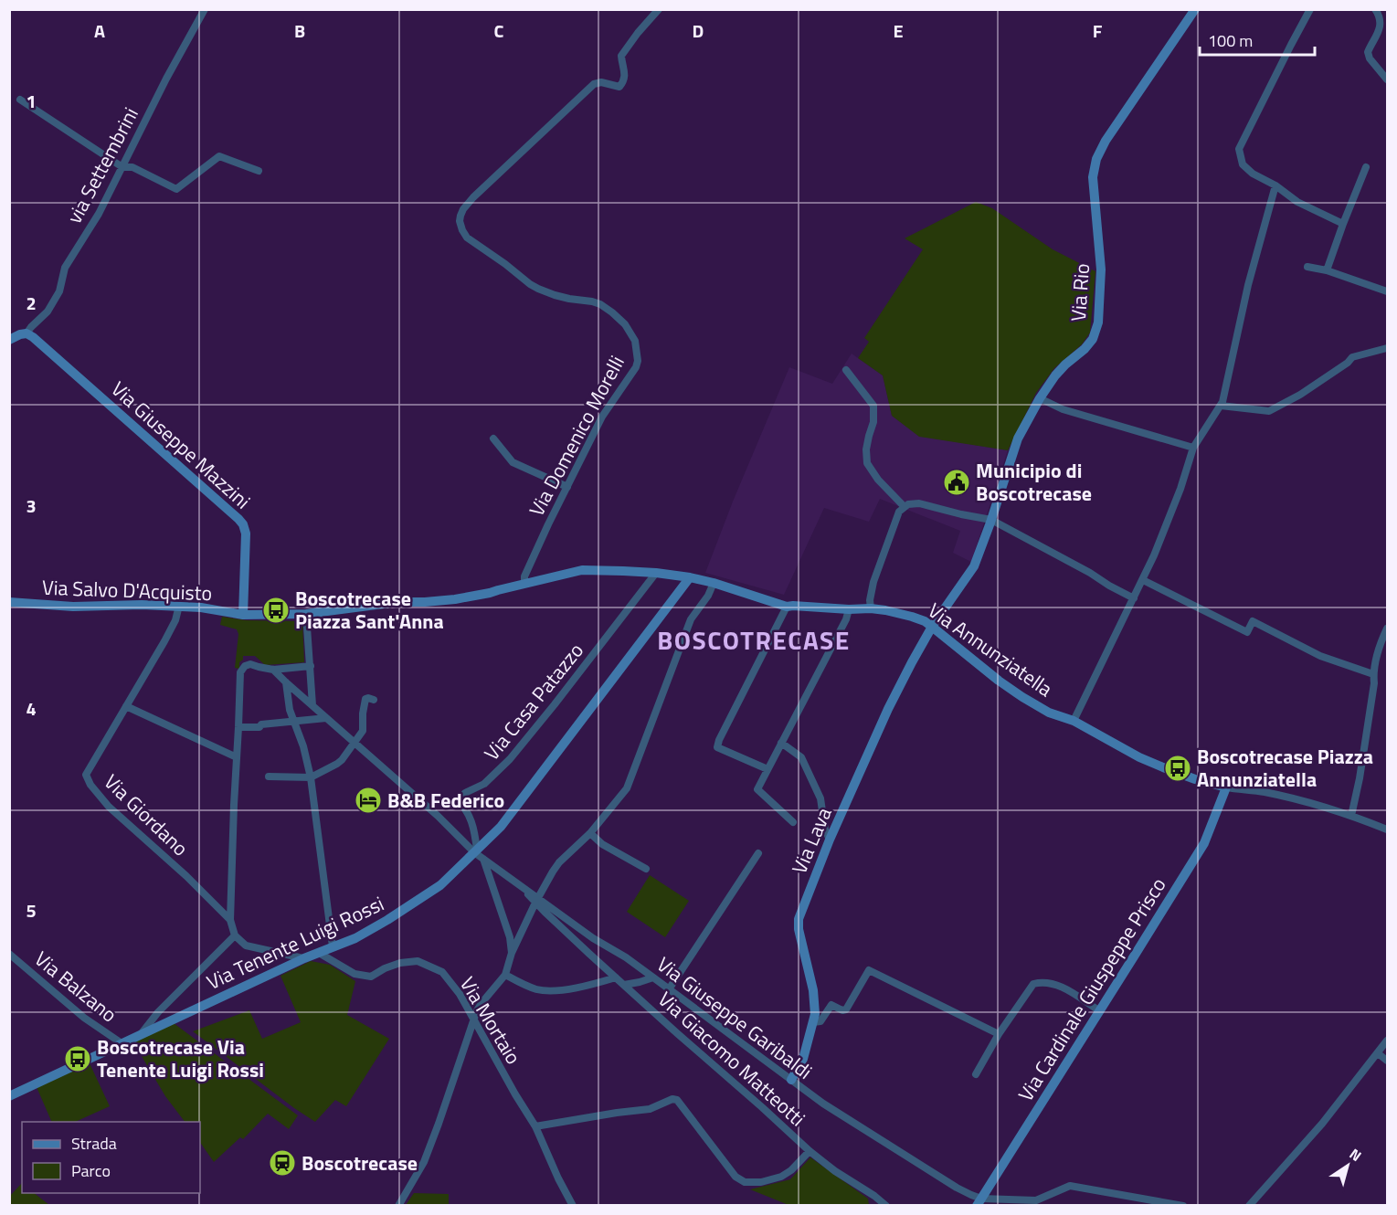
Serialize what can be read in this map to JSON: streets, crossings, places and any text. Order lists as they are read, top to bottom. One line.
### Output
{"streets":{"street":["via Settembrini","Via Rio","Via Domenico Morelli","Via Giuseppe Mazzini","Via Salvo D'Acquisto","Via Annunziatella","Via Casa Patazzo","Via Giordano","Via Lava","Via Tenente Luigi Rossi","Via Balzano","Via Cardinale Giuspeppe Prisco","Via Giuseppe Garibaldi","Via Mortaio","Via Giacomo Matteotti"]},"crossings":[["via Settembrini","Via Giuseppe Mazzini"],["Via Rio","Via Annunziatella"],["Via Rio","Via Lava"],["Via Domenico Morelli","Via Salvo D'Acquisto"],["Via Domenico Morelli","Via Annunziatella"],["Via Giuseppe Mazzini","Via Salvo D'Acquisto"],["Via Salvo D'Acquisto","Via Annunziatella"],["Via Salvo D'Acquisto","Via Giordano"],["Via Annunziatella","Via Casa Patazzo"],["Via Annunziatella","Via Lava"],["Via Annunziatella","Via Tenente Luigi Rossi"],["Via Annunziatella","Via Cardinale Giuspeppe Prisco"],["Via Casa Patazzo","Via Tenente Luigi Rossi"],["Via Casa Patazzo","Via Giacomo Matteotti"],["Via Lava","Via Giuseppe Garibaldi"],["Via Tenente Luigi Rossi","Via Balzano"],["Via Tenente Luigi Rossi","Via Mortaio"],["Via Tenente Luigi Rossi","Via Giacomo Matteotti"],["Via Cardinale Giuspeppe Prisco","Via Giuseppe Garibaldi"],["Via Giuseppe Garibaldi","Via Giacomo Matteotti"]],"districts":["BOSCOTRECASE"],"places":{"public building":["Municipio di Boscotrecase"],"bus stop":["Boscotrecase Piazza Sant'Anna","Boscotrecase Piazza Annunziatella","Boscotrecase Via Tenente Luigi Rossi"],"hotel":["B&B Federico"],"station":["Boscotrecase"]},"legend":["Strada","Parco"],"scale_bar":"100 m","north":"top right","grid":{"columns":["A","B","C","D","E","F"],"rows":["1","2","3","4","5"]}}
